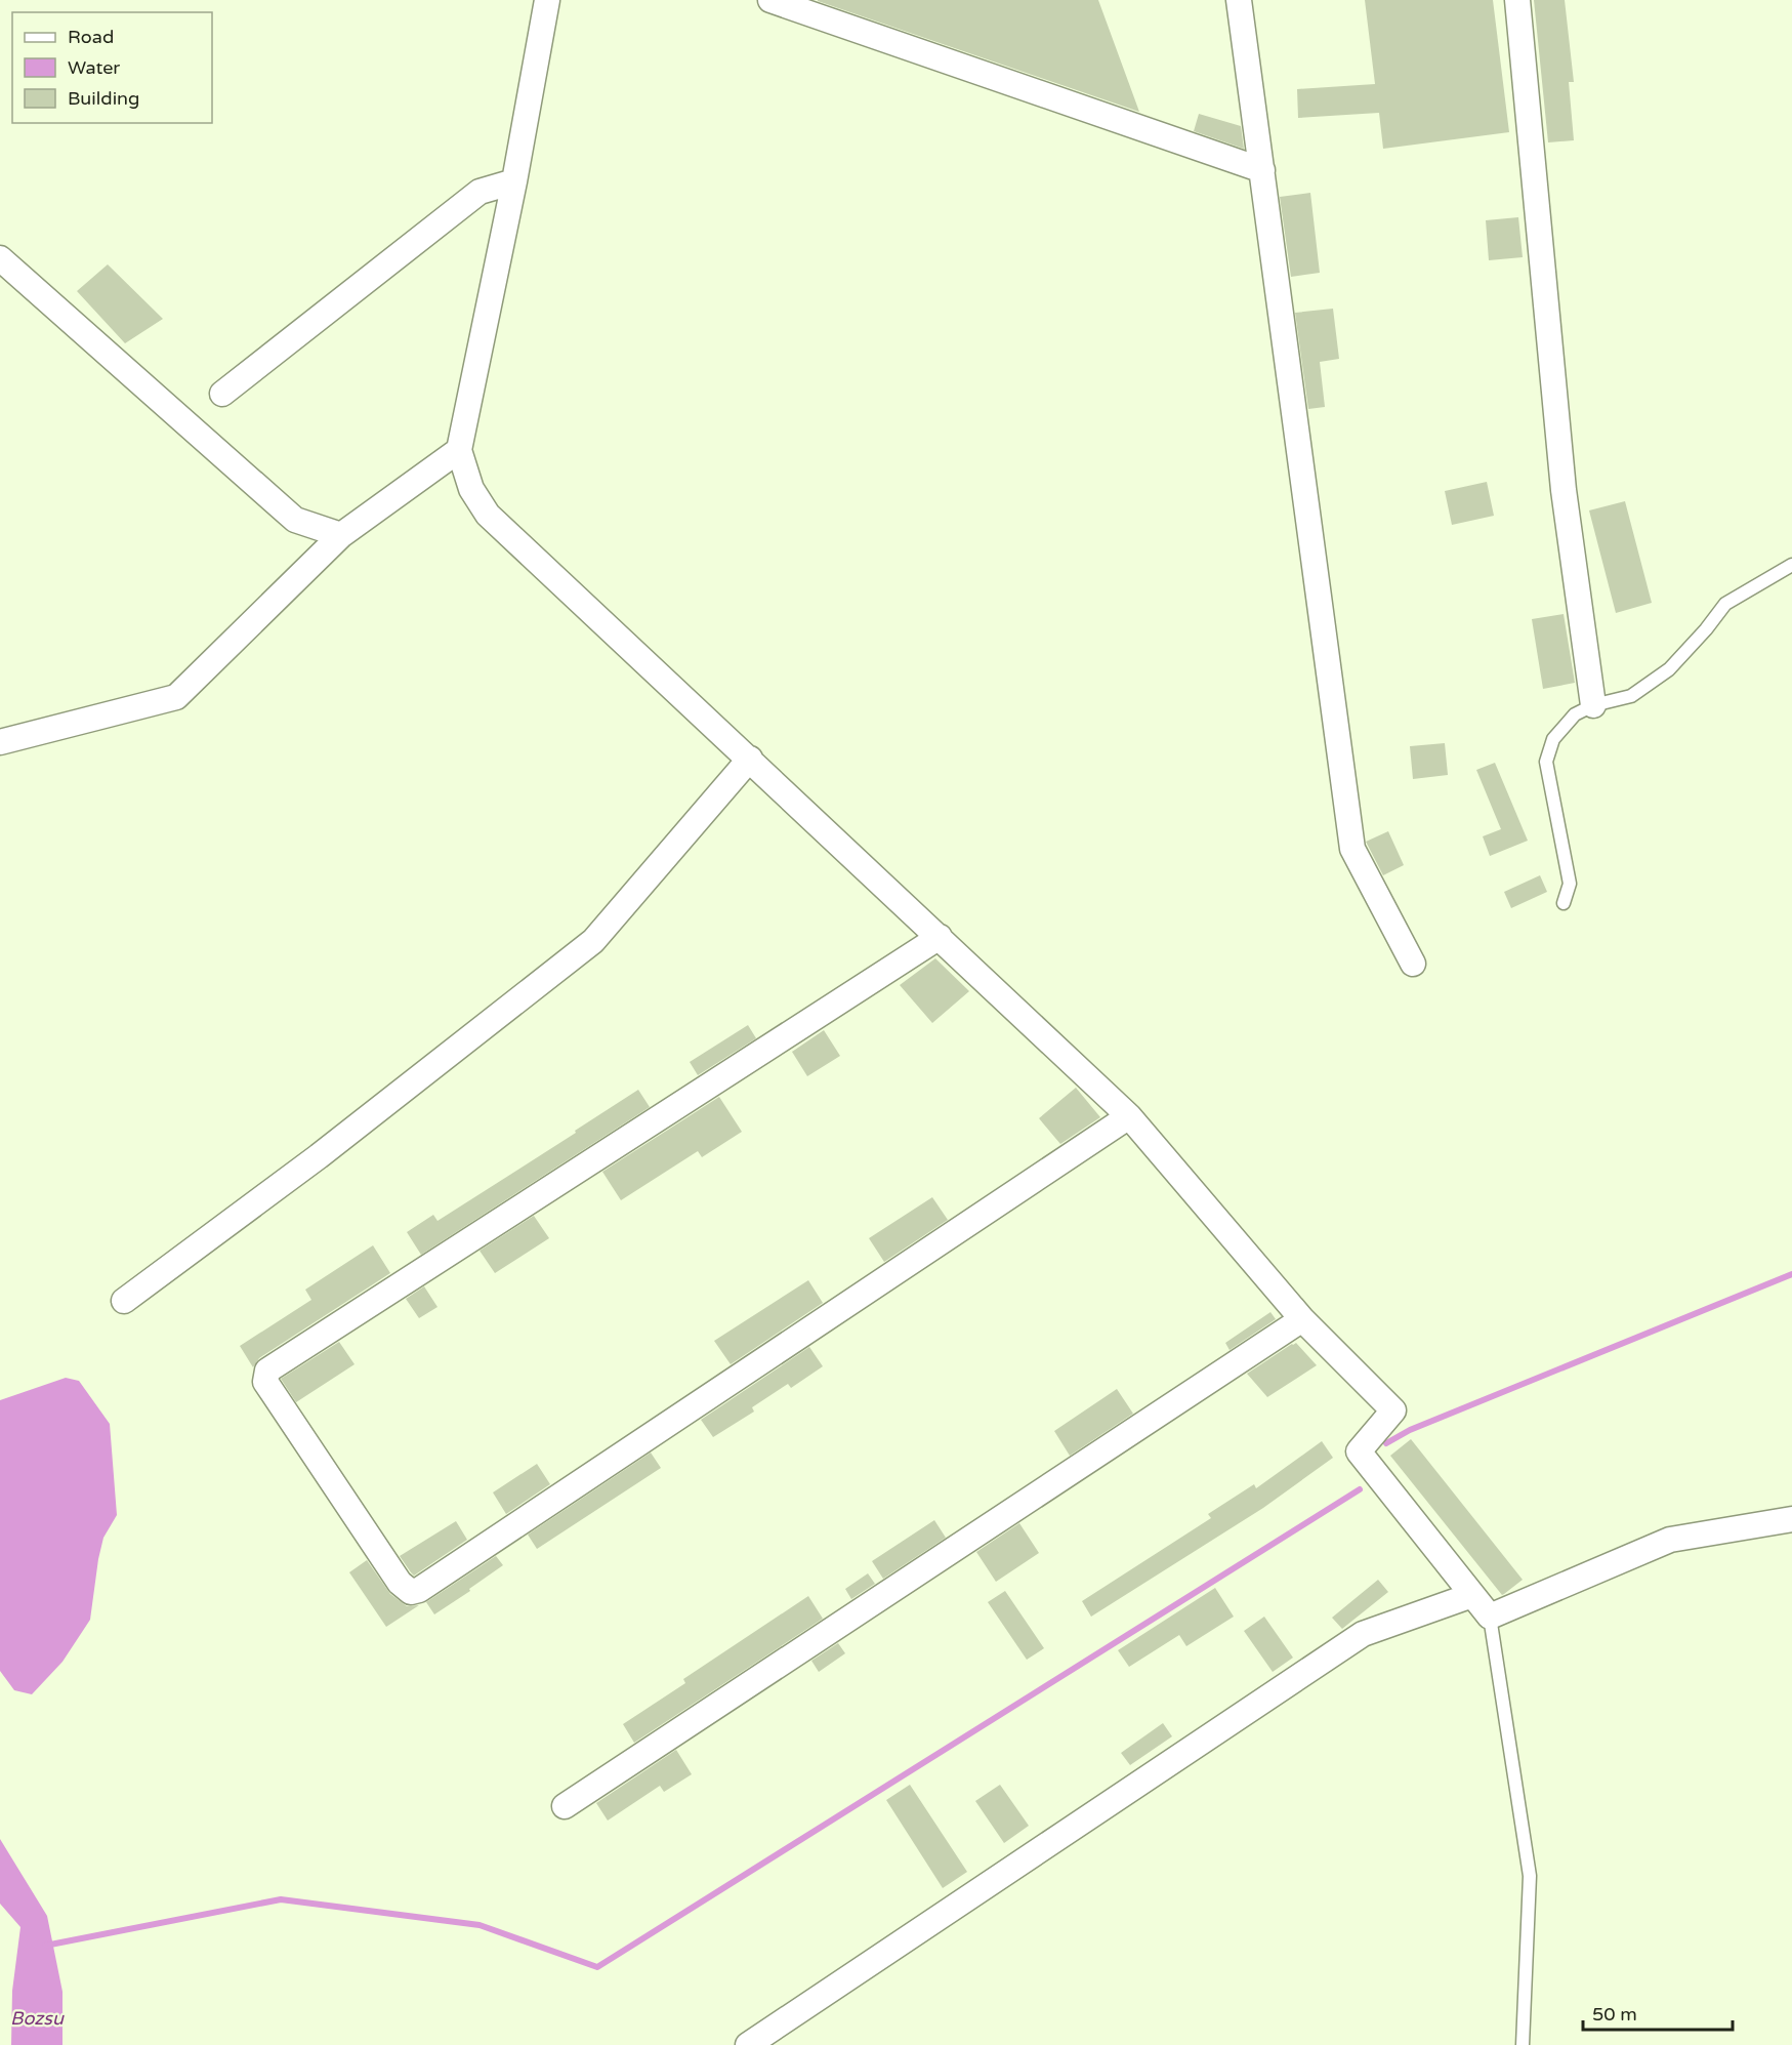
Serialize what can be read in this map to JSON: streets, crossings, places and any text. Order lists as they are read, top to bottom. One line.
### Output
{"water":["Bozsu"],"legend":["Road","Water","Building"],"scale_bar":"50 m"}
